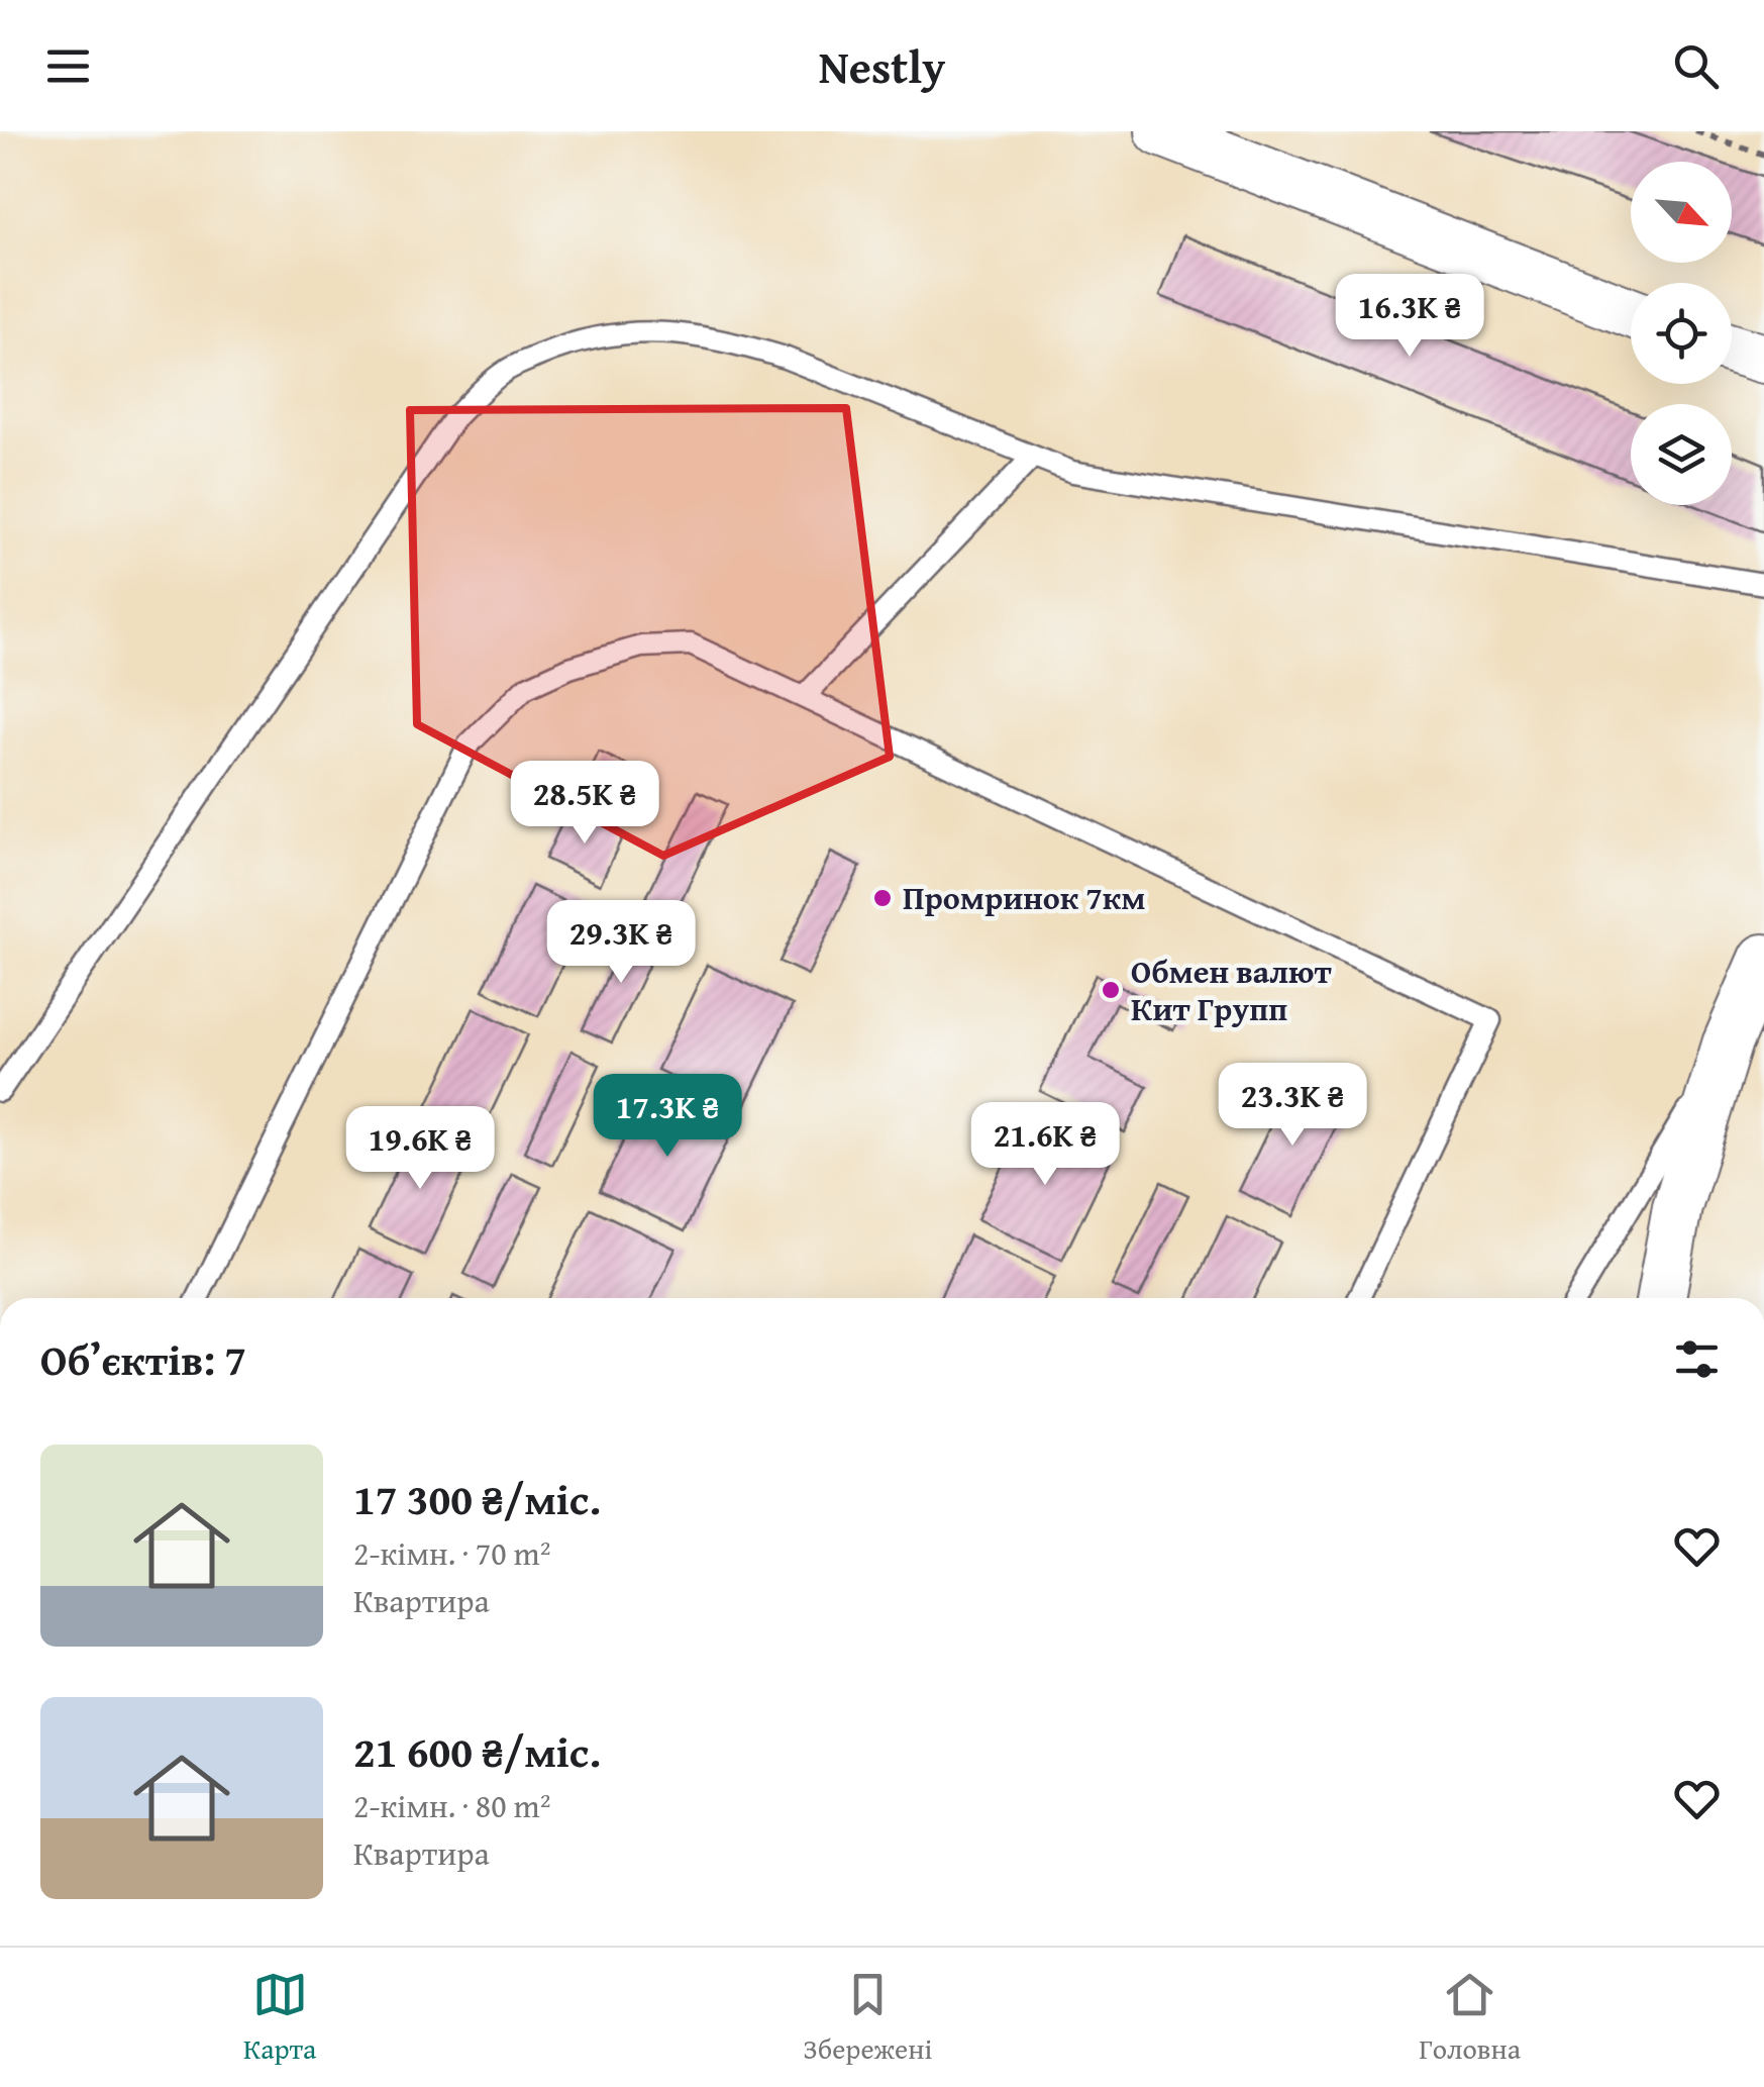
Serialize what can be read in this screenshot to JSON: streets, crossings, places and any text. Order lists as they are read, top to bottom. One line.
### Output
{"places":["Промринок 7км","Обмен валют Кит Групп"],"north":"bottom right","page":{"header":"Nestly","price":["16.3K ₴","28.5K ₴","29.3K ₴","23.3K ₴","17.3K ₴","21.6K ₴","19.6K ₴"],"heading":"Об’єктів: 7","list":[{"name":"17 300 ₴/міс.","note":"2-кімн. · 70 m² · Квартира"},{"name":"21 600 ₴/міс.","note":"2-кімн. · 80 m² · Квартира"}],"tabs":["Карта","Збережені","Головна"]}}
